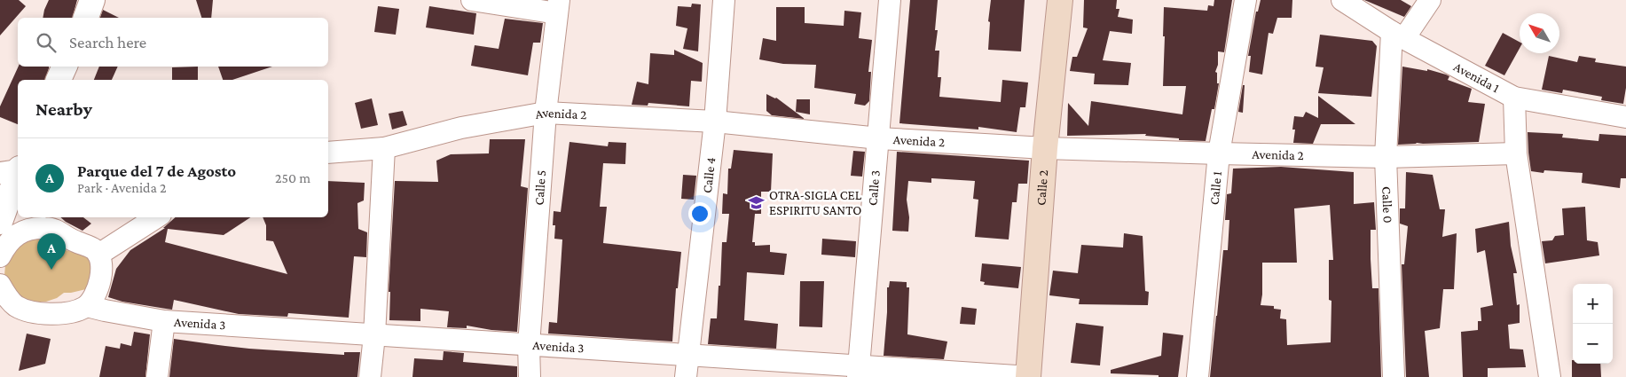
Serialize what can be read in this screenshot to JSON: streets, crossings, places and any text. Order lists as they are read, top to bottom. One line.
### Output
{"streets":{"main road":["Calle 2"],"street":["Avenida 1","Avenida 2","Calle 4","Calle 5","Calle 1","Calle 3","Calle 0","Avenida 3"]},"crossings":[["Avenida 1","Calle 0"],["Avenida 2","Calle 4"],["Avenida 2","Calle 5"],["Avenida 2","Calle 2"],["Avenida 2","Calle 1"],["Avenida 2","Calle 3"],["Avenida 2","Calle 0"],["Calle 4","Avenida 3"],["Calle 5","Avenida 3"],["Calle 2","Avenida 3"],["Calle 3","Avenida 3"]],"places":{"school or university":["OTRA-SIGLA CEL ESPIRITU SANTO"]},"north":"top left","page":{"search":"Search here","heading":"Nearby","list":[{"mark":"A","name":"Parque del 7 de Agosto","note":"Park · Avenida 2","value":"250 m"}],"pins":"A","map_buttons":["+","−"]}}
